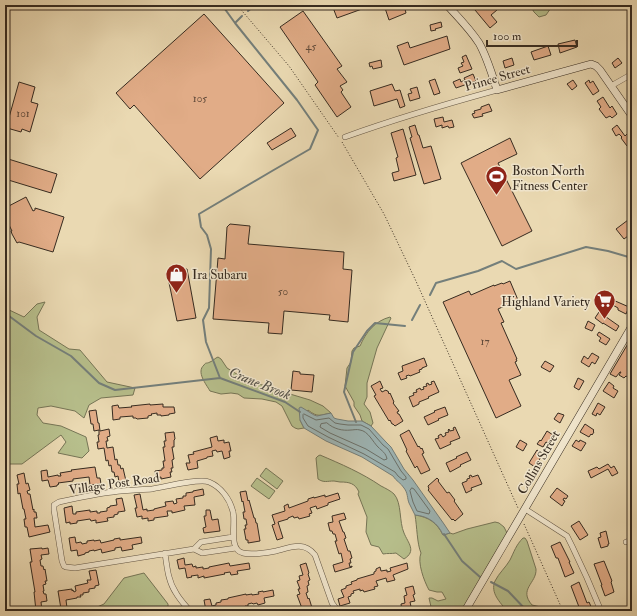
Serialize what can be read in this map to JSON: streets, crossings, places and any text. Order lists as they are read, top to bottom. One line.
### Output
{"streets":{"main road":["Prince Street","Collins Street"],"street":["Village Post Road"]},"water":["Crane Brook"],"places":{"sports":["Boston North Fitness Center"],"shop":["Ira Subaru"],"supermarket":["Highland Variety"]},"house_numbers":["45","105","101","50","17"],"scale_bar":"100 m"}
